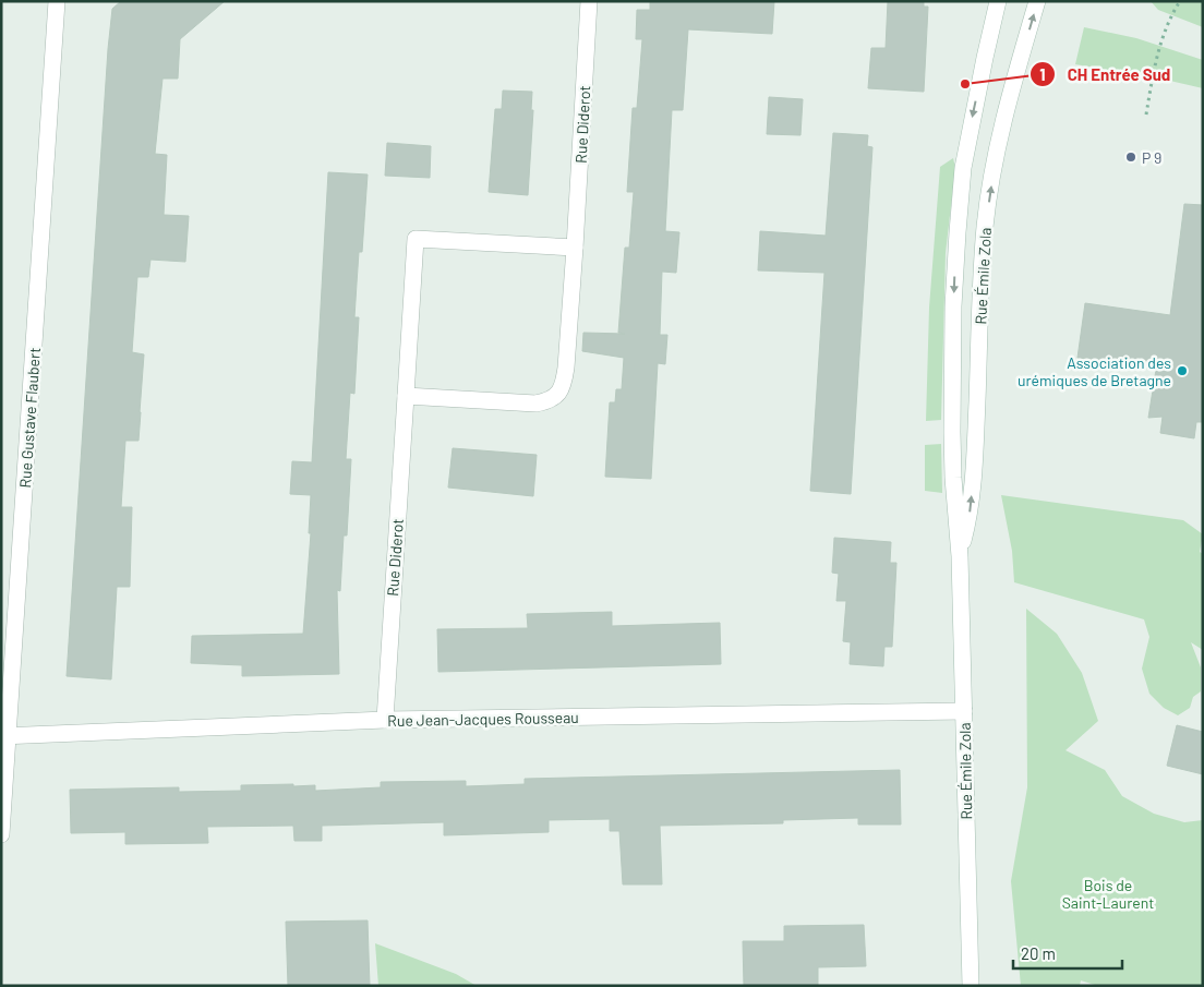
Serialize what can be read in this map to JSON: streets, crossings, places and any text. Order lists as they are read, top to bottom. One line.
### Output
{"streets":{"street":["Rue Diderot","Rue Émile Zola","Rue Gustave Flaubert","Rue Jean-Jacques Rousseau"]},"crossings":[["Rue Diderot","Rue Jean-Jacques Rousseau"],["Rue Émile Zola","Rue Jean-Jacques Rousseau"],["Rue Gustave Flaubert","Rue Jean-Jacques Rousseau"]],"parks":["Bois de Saint-Laurent"],"places":["CH Entrée Sud","P 9","Association des urémiques de Bretagne"],"scale_bar":"20 m"}
